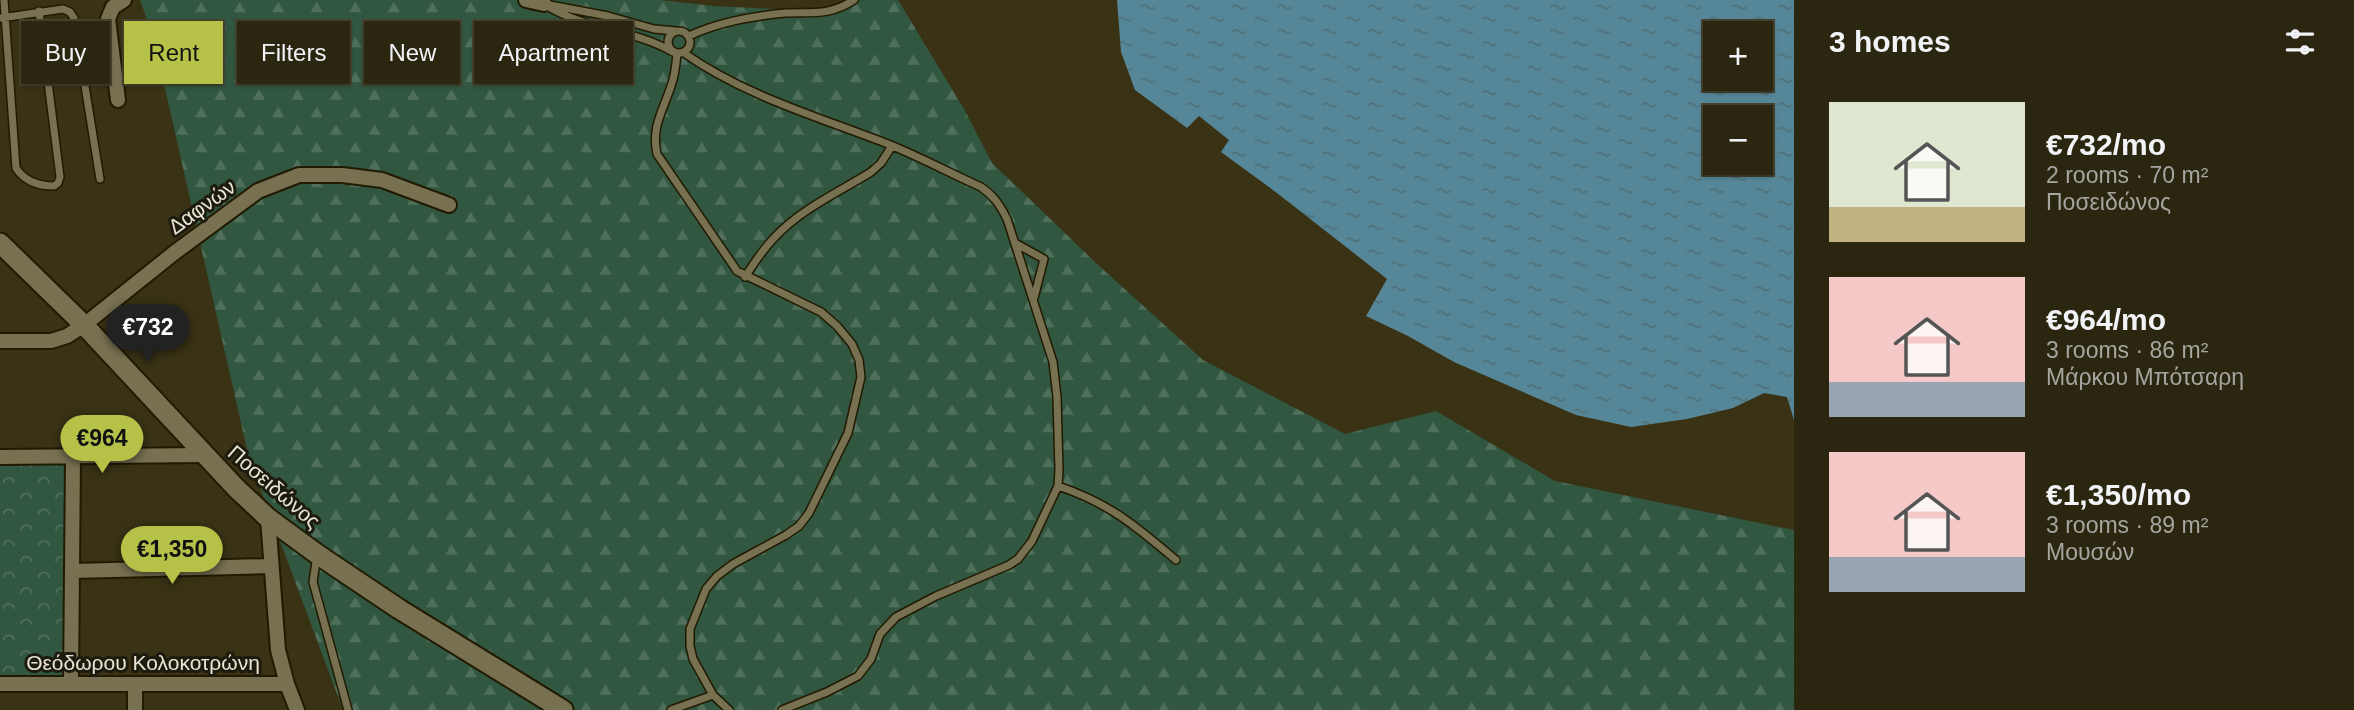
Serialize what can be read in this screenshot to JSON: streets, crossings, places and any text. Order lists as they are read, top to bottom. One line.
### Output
{"streets":{"street":["Δαφνών","Ποσειδώνος","Θεόδωρου Κολοκοτρώνη"]},"crossings":[["Δαφνών","Ποσειδώνος"]],"page":{"heading":"3 homes","map_buttons":["+","−"],"chip":["Buy","Rent","Filters","New","Apartment"],"list":[{"name":"€732/mo","note":"2 rooms · 70 m² · Ποσειδώνος"},{"name":"€964/mo","note":"3 rooms · 86 m² · Μάρκου Μπότσαρη"},{"name":"€1,350/mo","note":"3 rooms · 89 m² · Μουσών"}],"price":["€732","€964","€1,350"]}}
